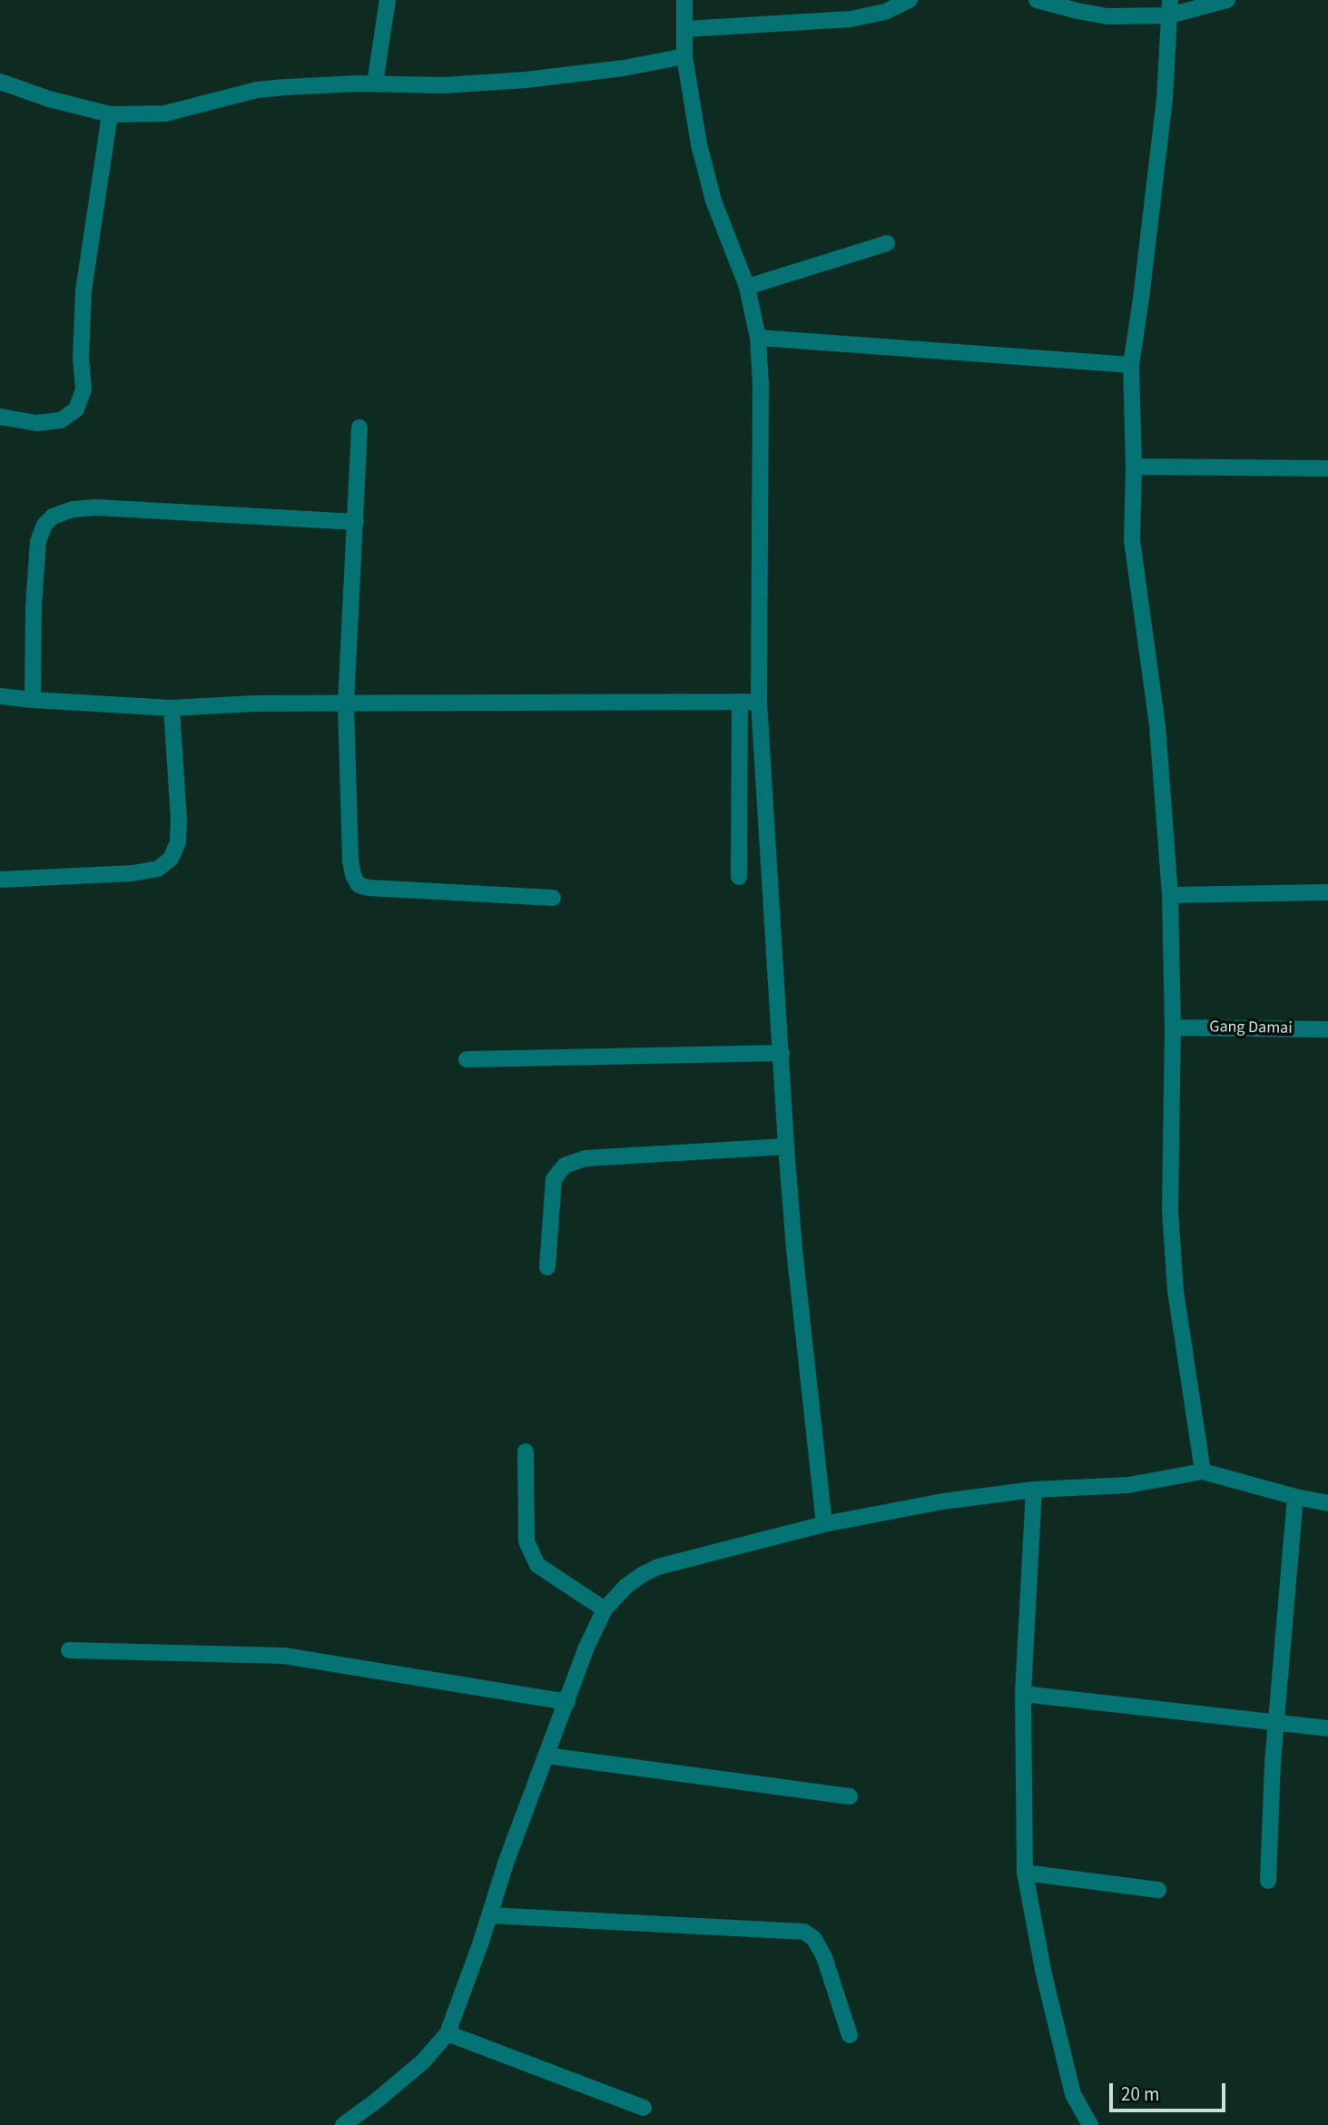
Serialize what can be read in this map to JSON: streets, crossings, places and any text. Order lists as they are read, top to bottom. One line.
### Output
{"streets":{"street":["Gang Damai"]},"scale_bar":"20 m"}
